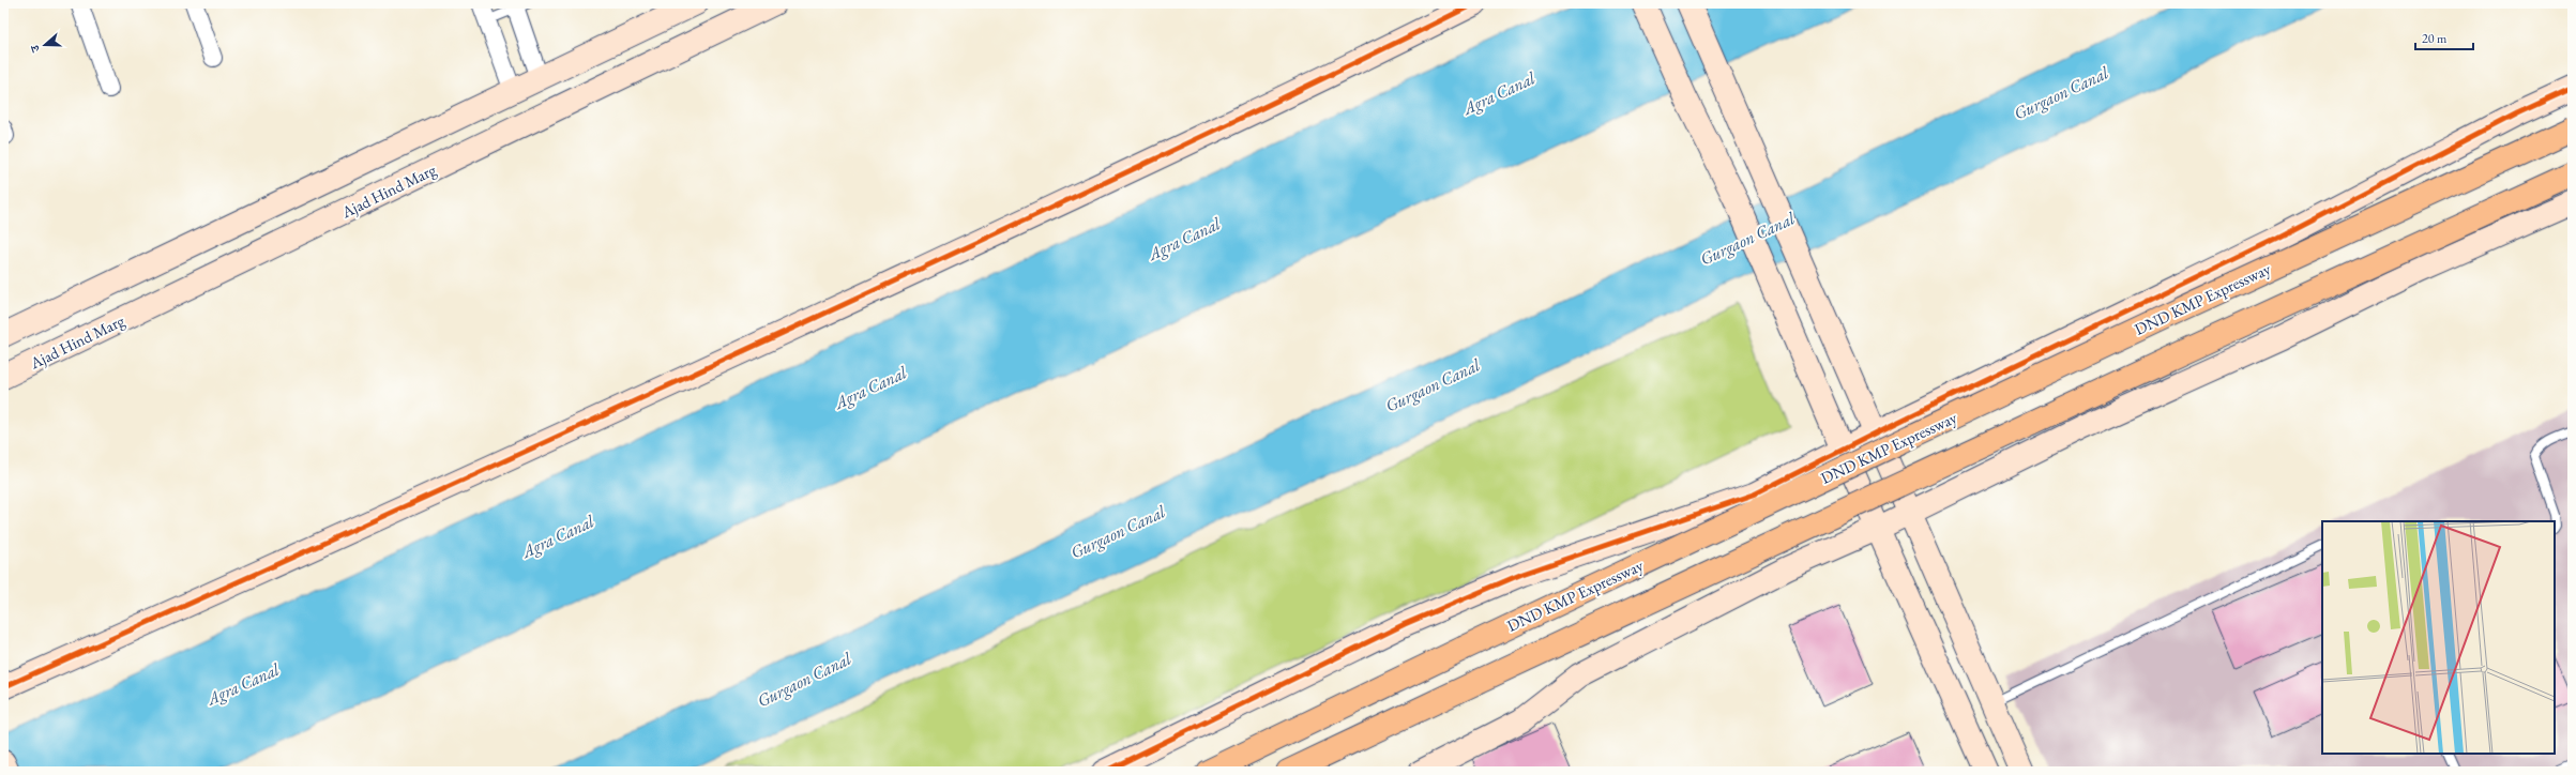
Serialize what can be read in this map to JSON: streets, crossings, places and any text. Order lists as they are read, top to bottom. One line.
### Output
{"streets":{"highway":["DND KMP Expressway"],"street":["Ajad Hind Marg"]},"water":["Agra Canal","Gurgaon Canal"],"scale_bar":"20 m","north":"left"}
